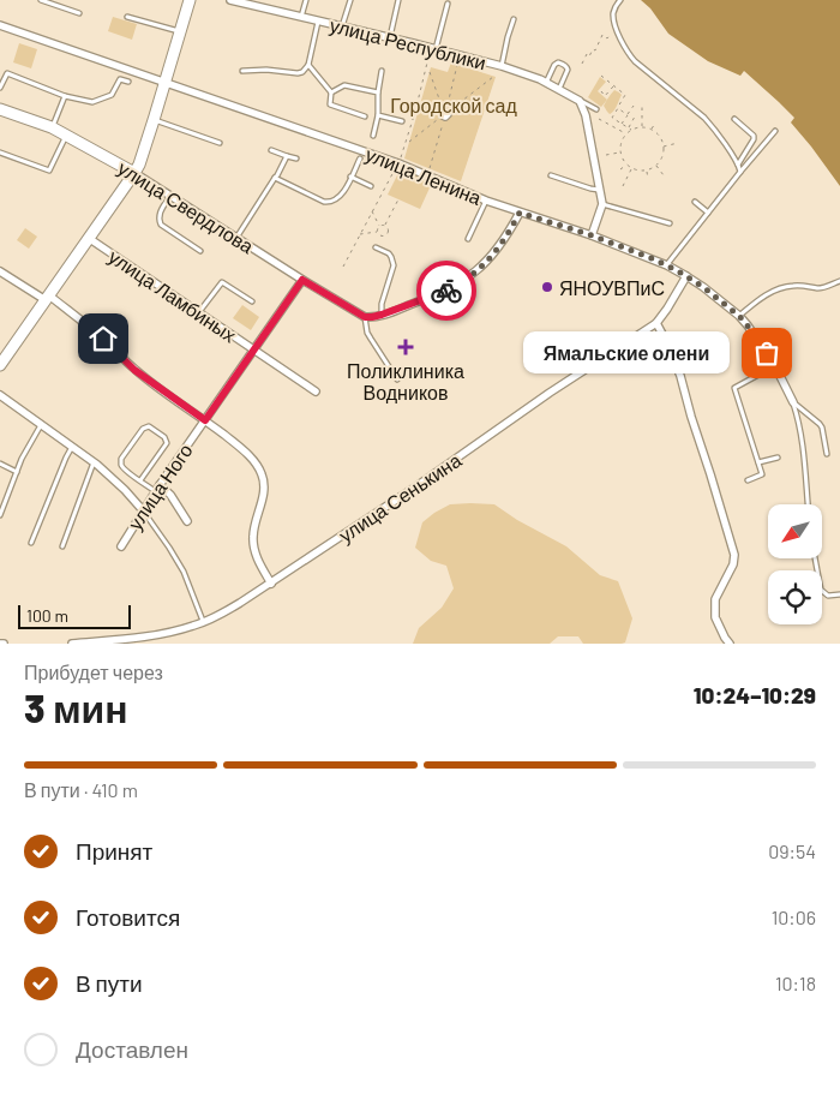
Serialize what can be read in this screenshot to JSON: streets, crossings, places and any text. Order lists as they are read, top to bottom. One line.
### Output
{"streets":{"street":["улица Республики","улица Ленина","улица Свердлова","улица Ламбиных","улица Ного","улица Сенькина"]},"crossings":[["улица Ленина","улица Сенькина"],["улица Свердлова","улица Ного"],["улица Ламбиных","улица Ного"]],"parks":["Городской сад"],"places":{"other":["ЯНОУВПиС","Ямальские олени"],"health":["Поликлиника Водников"]},"scale_bar":"100 m","north":"bottom left","page":{"bubble":"Ямальские олени","scale":"100 m","heading":["3 мин","Прибудет через","10:24–10:29"],"bar":"В пути · 410 m","list":[["Принят","09:54"],["Готовится","10:06"],["В пути","10:18"],"Доставлен"]}}
